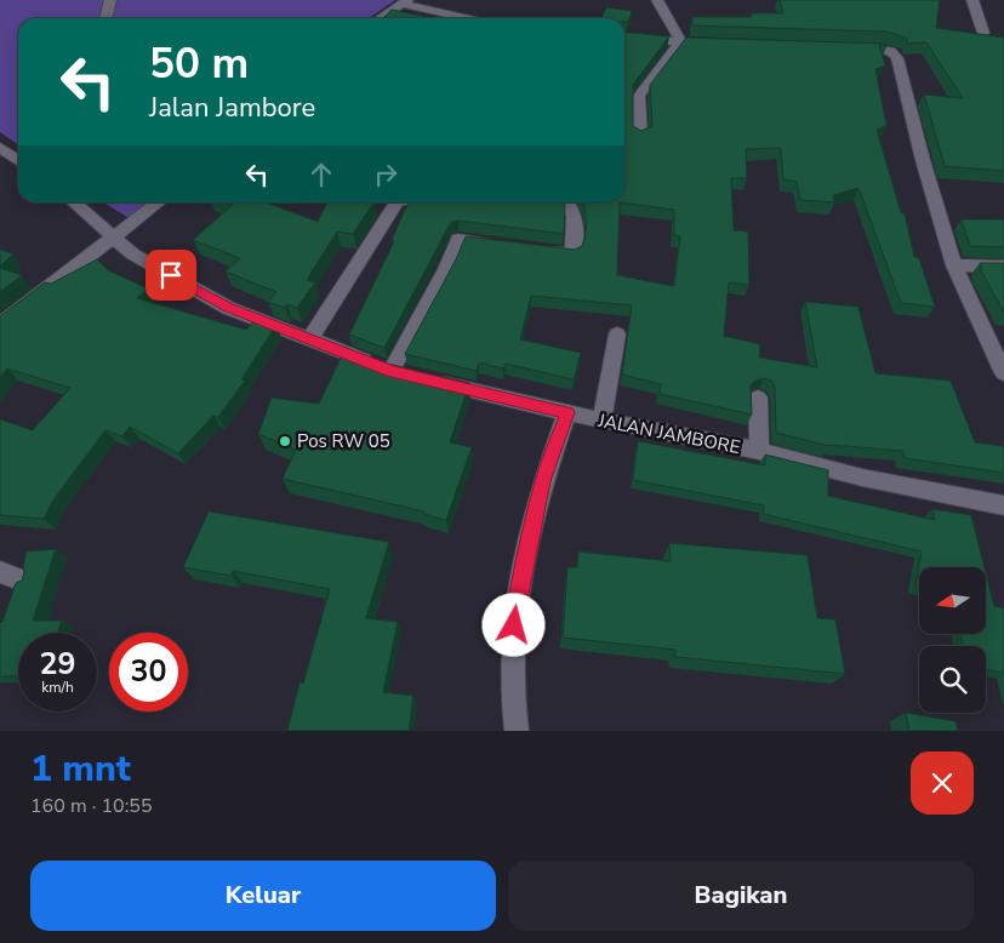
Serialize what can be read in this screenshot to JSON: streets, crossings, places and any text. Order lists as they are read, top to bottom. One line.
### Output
{"streets":{"street":["JALAN JAMBORE"]},"places":["Pos RW 05"],"north":"left","page":{"turn":["50 m","Jalan Jambore"],"speed":"29 km/h","limit":"30","heading":["1 mnt","160 m · 10:55"],"buttons":["Keluar","Bagikan"]}}
